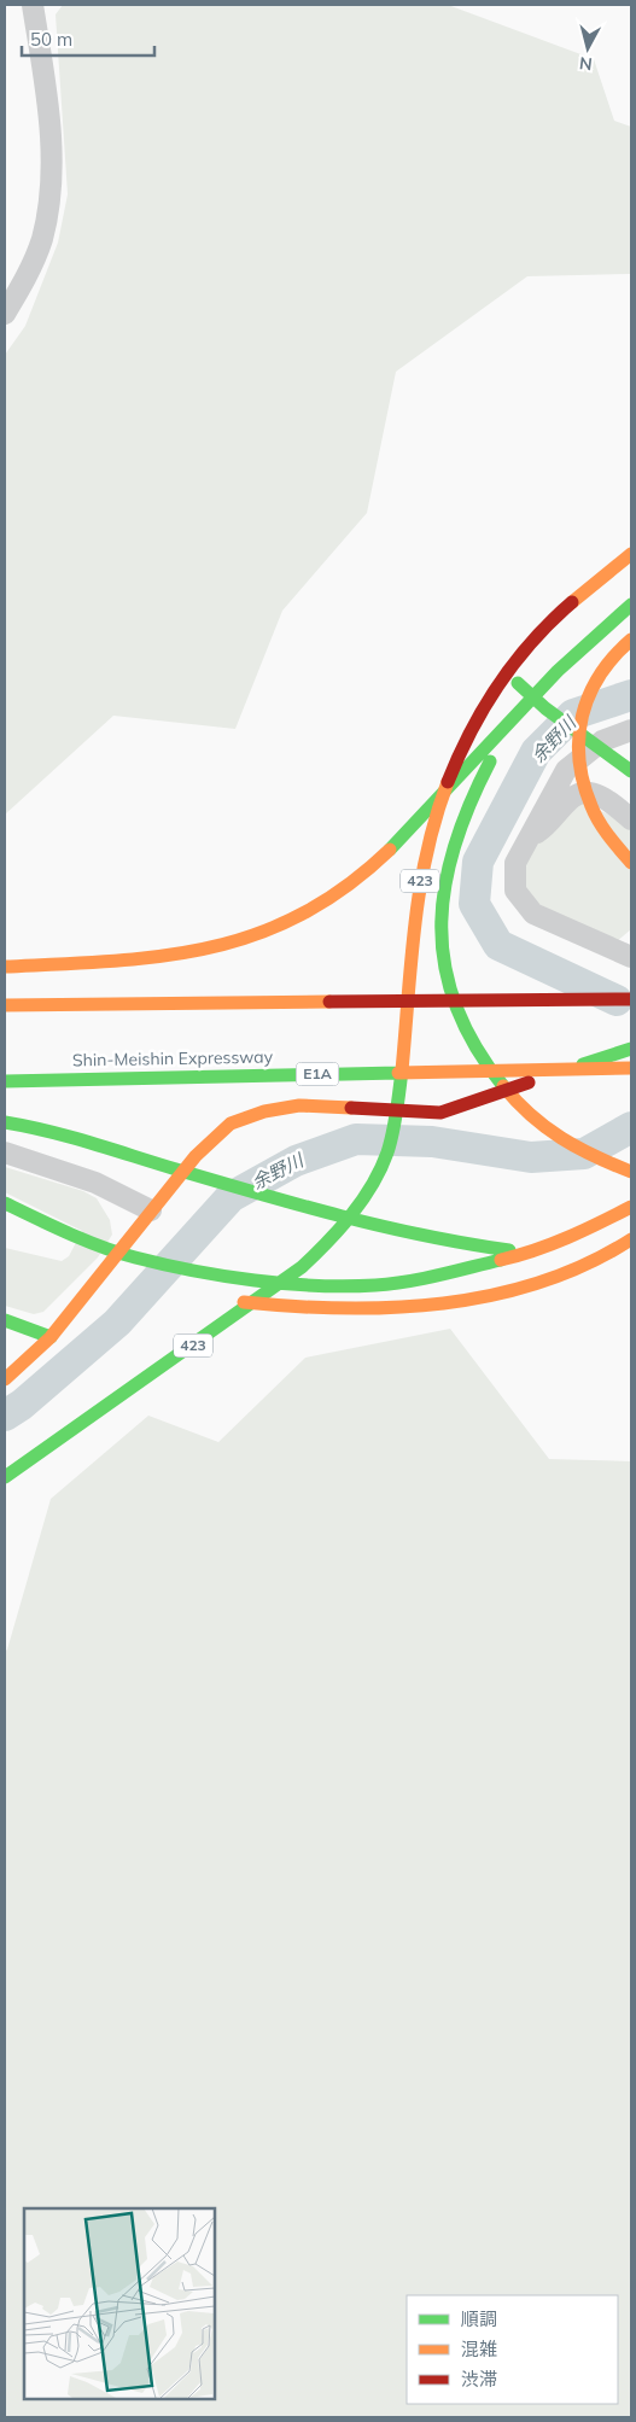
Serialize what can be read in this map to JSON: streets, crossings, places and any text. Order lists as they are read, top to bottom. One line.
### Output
{"streets":{"main road":["423","Shin-Meishin Expressway","E1A"]},"water":["余野川"],"legend":["順調","混雑","渋滞"],"scale_bar":"50 m","north":"bottom"}
